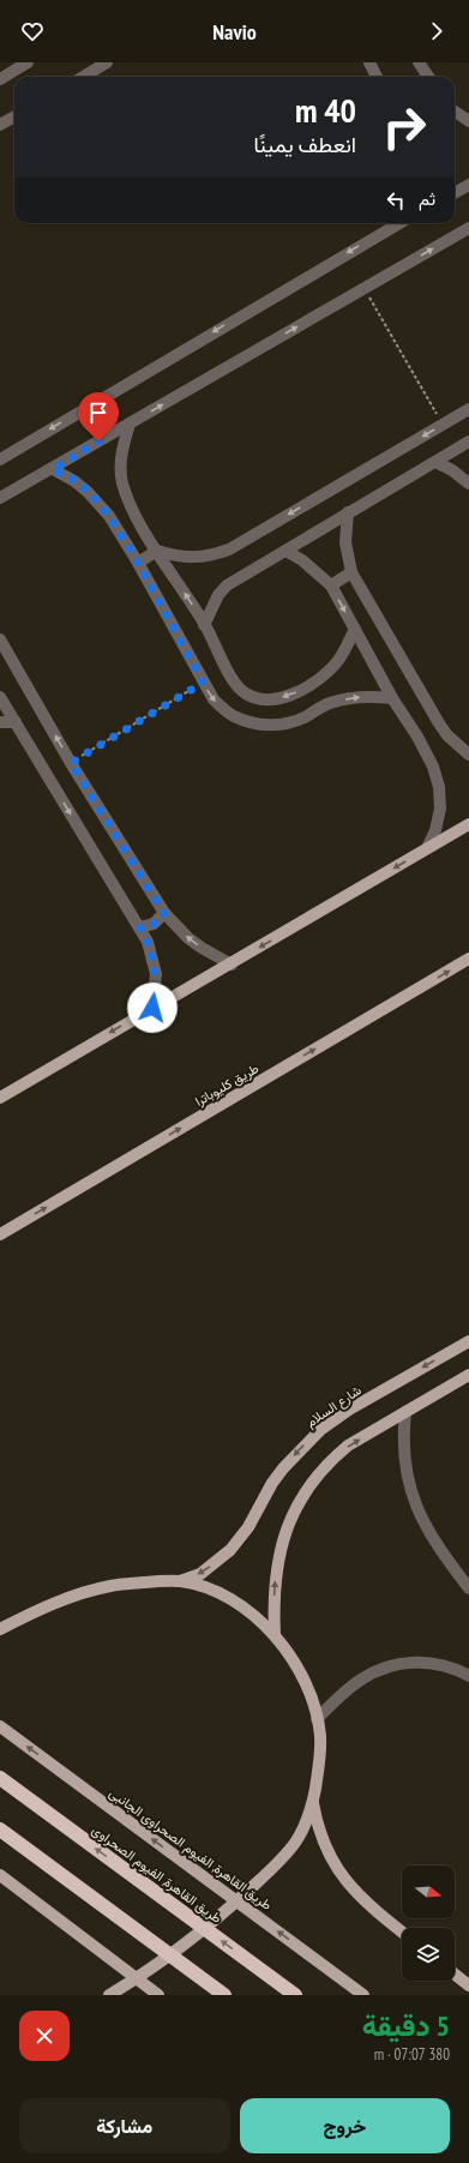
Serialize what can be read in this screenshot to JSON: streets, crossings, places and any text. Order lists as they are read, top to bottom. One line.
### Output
{"streets":{"highway":["طريق القاهرة, الفيوم الصحراوى"],"main road":["طريق كليوباترا","شارع السلام","طريق القاهرة, الفيوم الصحراوى الجانبى"]},"one_way":["طريق كليوباترا","شارع السلام"],"north":"right","page":{"header":"Navio","turn":["40 m","انعطف يمينًا"],"then":"ثم","heading":["5 دقيقة","380 m · 07:07"],"buttons":["خروج","مشاركة"]}}
